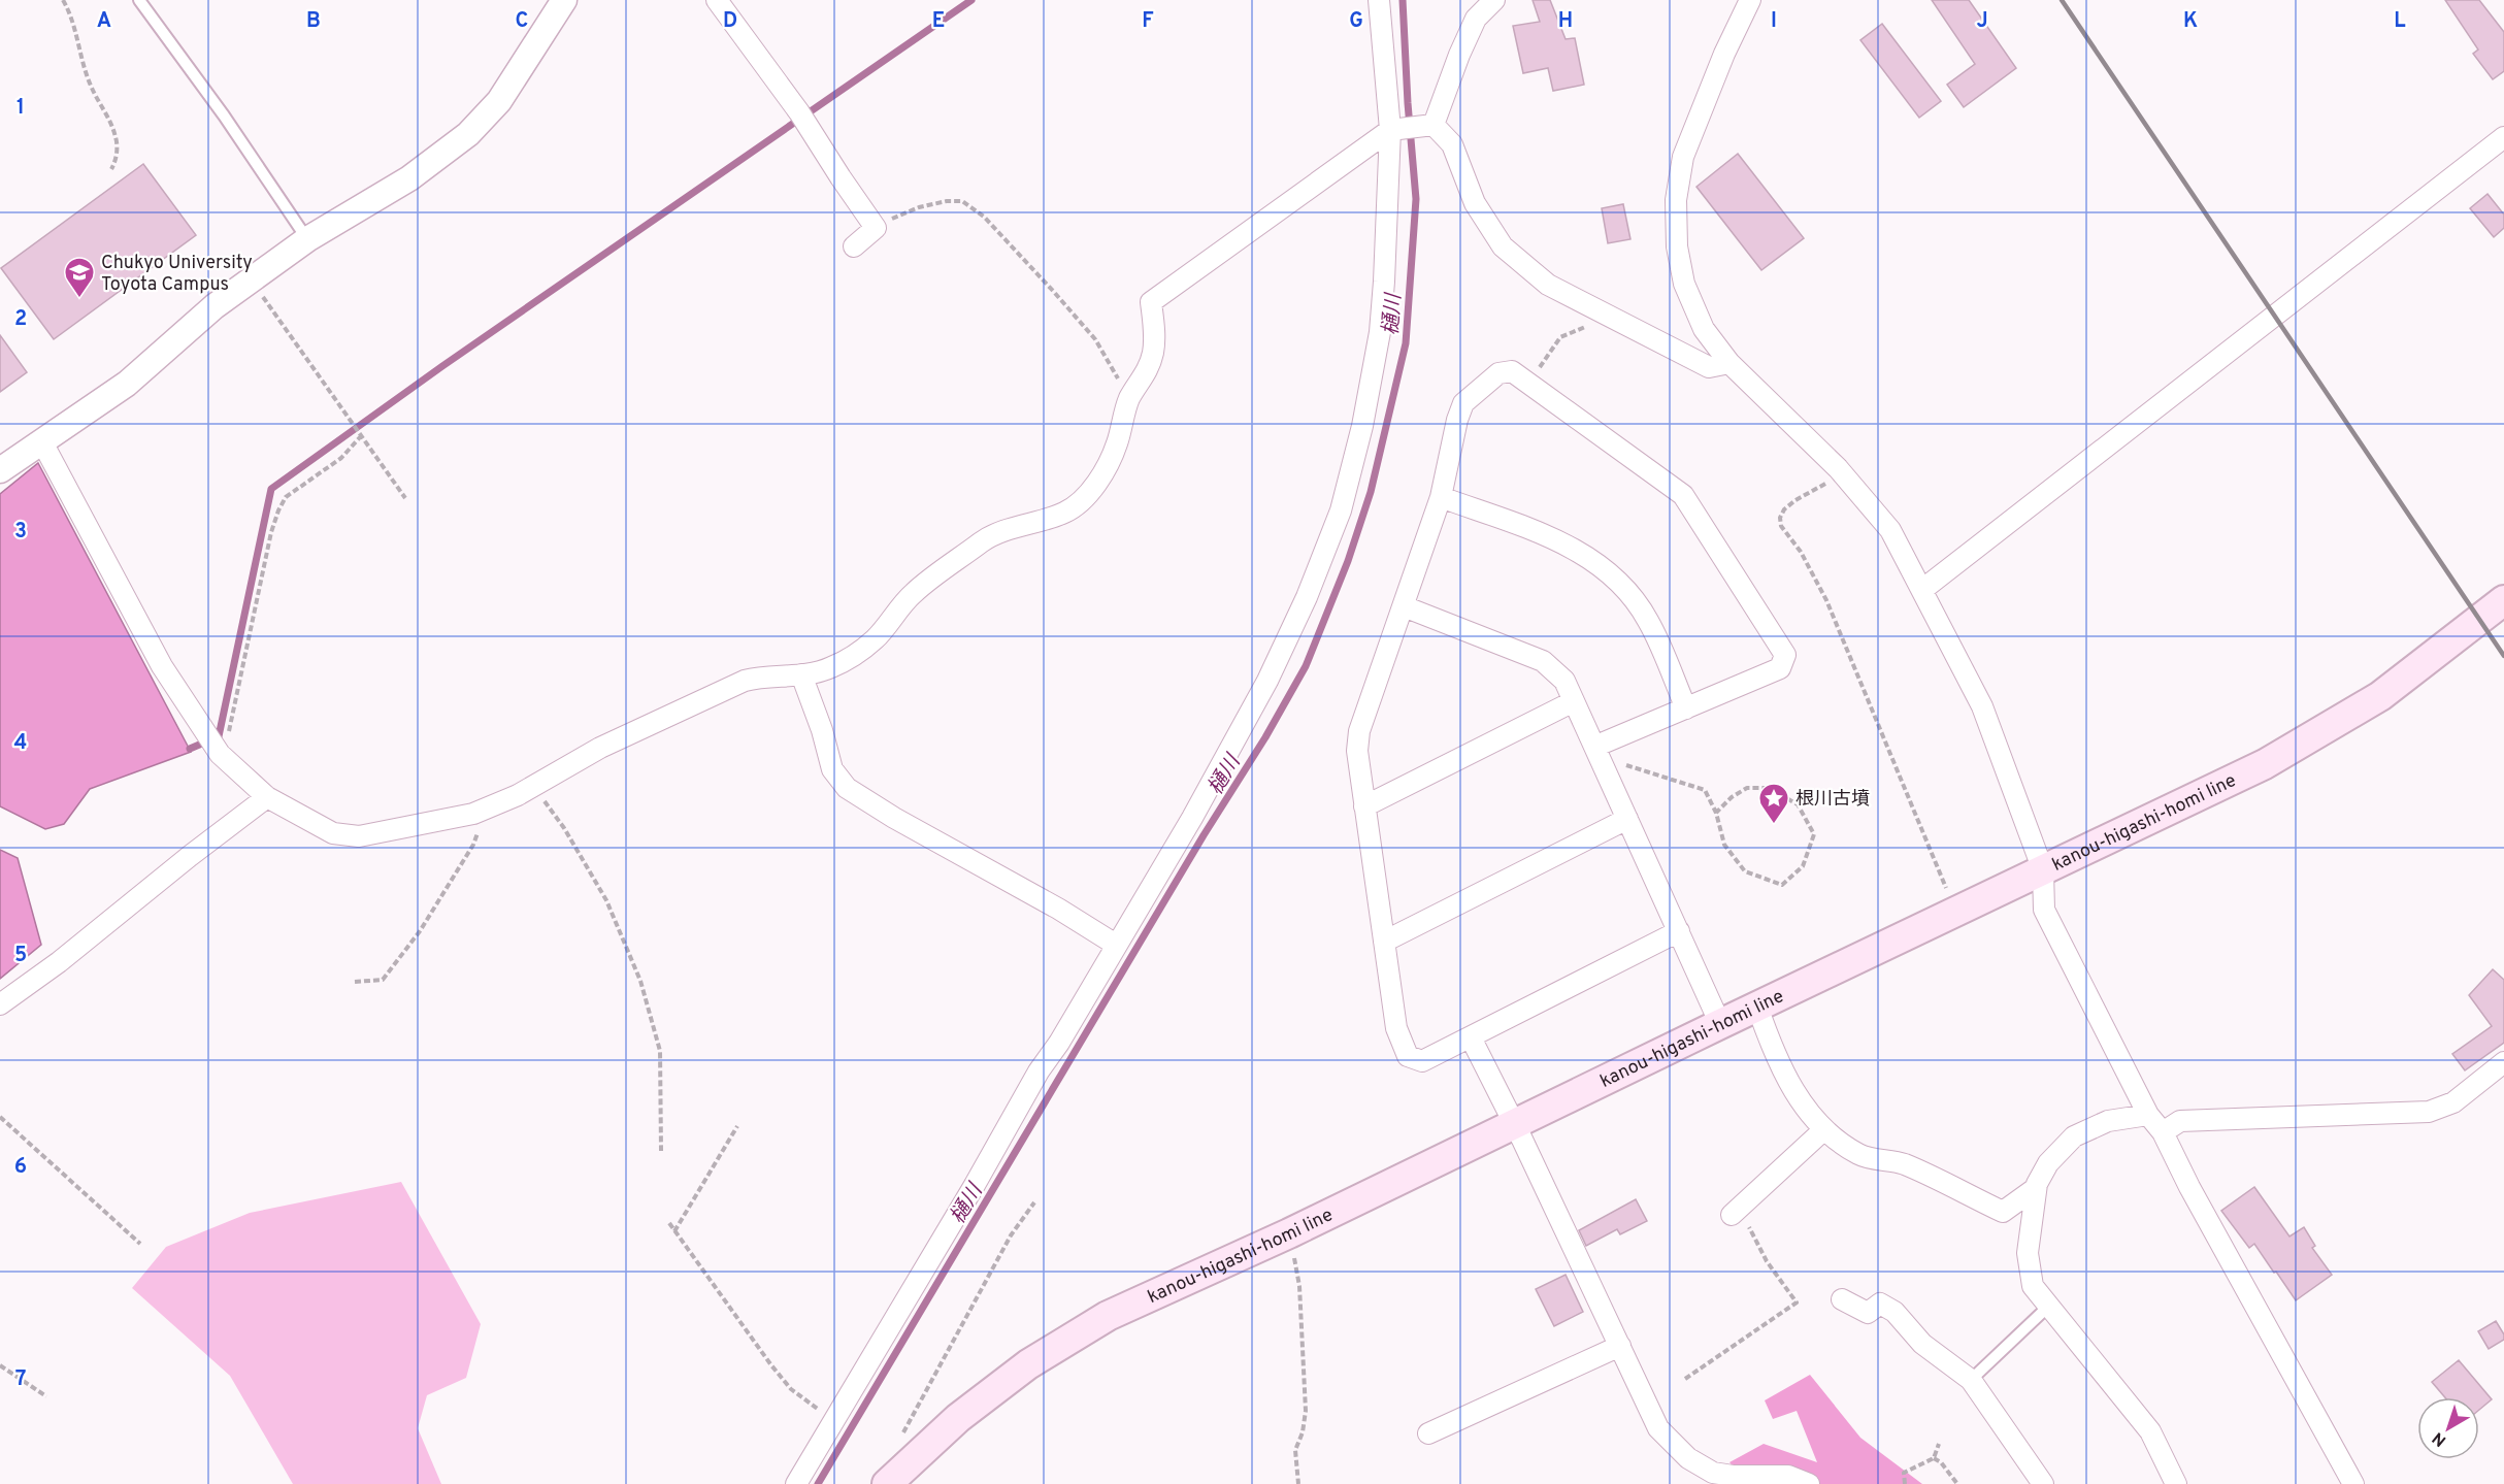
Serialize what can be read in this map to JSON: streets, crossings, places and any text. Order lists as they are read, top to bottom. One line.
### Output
{"streets":{"main road":["kanou-higashi-homi line"]},"water":["樋川"],"places":{"school or university":["Chukyo University Toyota Campus"],"place":["根川古墳"]},"north":"bottom left","grid":{"columns":["A","B","C","D","E","F","G","H","I","J","K","L"],"rows":["1","2","3","4","5","6","7"]}}
